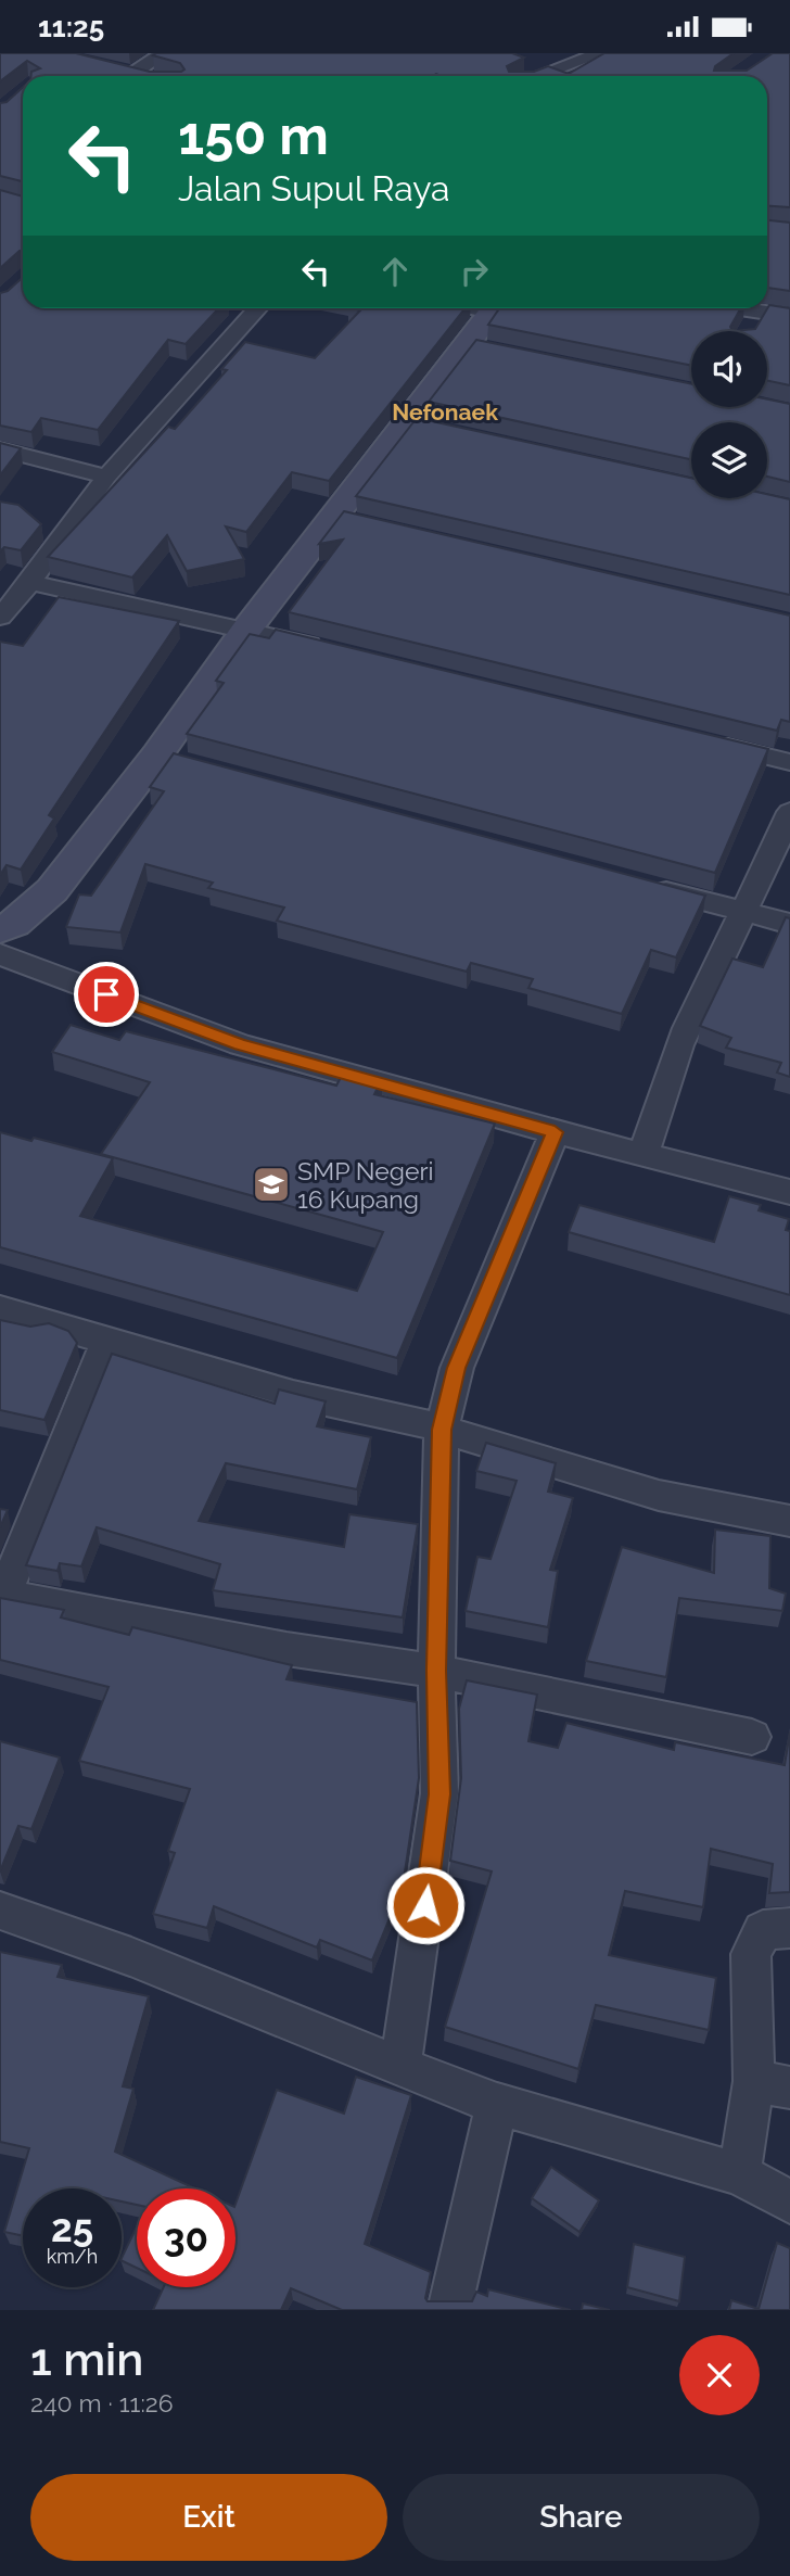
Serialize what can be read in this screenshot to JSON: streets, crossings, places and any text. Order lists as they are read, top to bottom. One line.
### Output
{"districts":["Nefonaek"],"places":{"school or university":["SMP Negeri 16 Kupang"]},"page":{"status":"11:25","turn":["150 m","Jalan Supul Raya"],"speed":"25 km/h","limit":"30","heading":["1 min","240 m · 11:26"],"buttons":["Exit","Share"]}}
